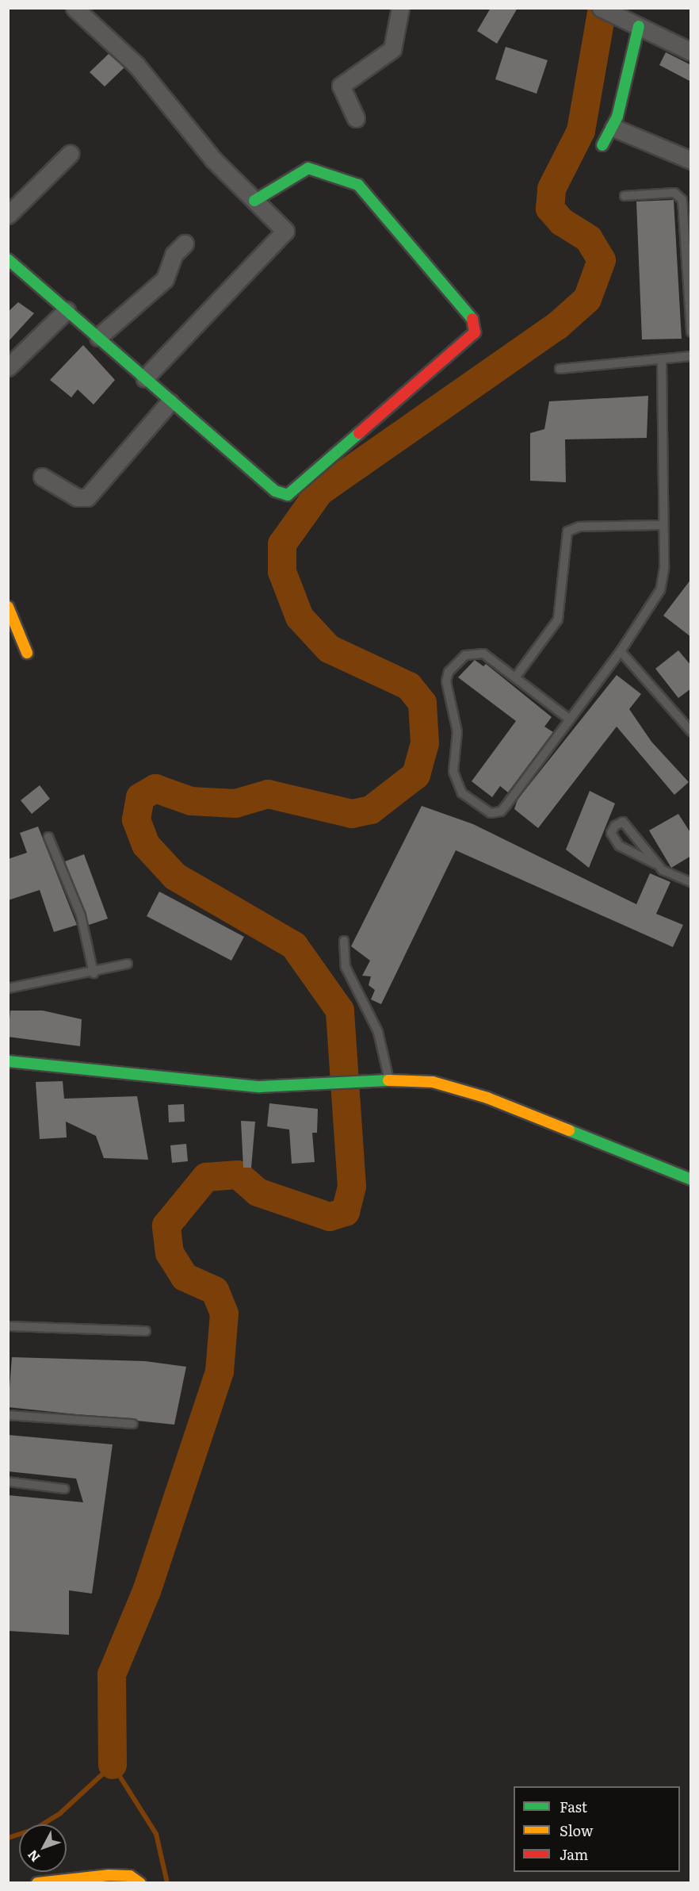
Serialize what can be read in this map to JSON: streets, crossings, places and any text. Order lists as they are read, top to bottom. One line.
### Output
{"legend":["Fast","Slow","Jam"],"north":"bottom left"}
